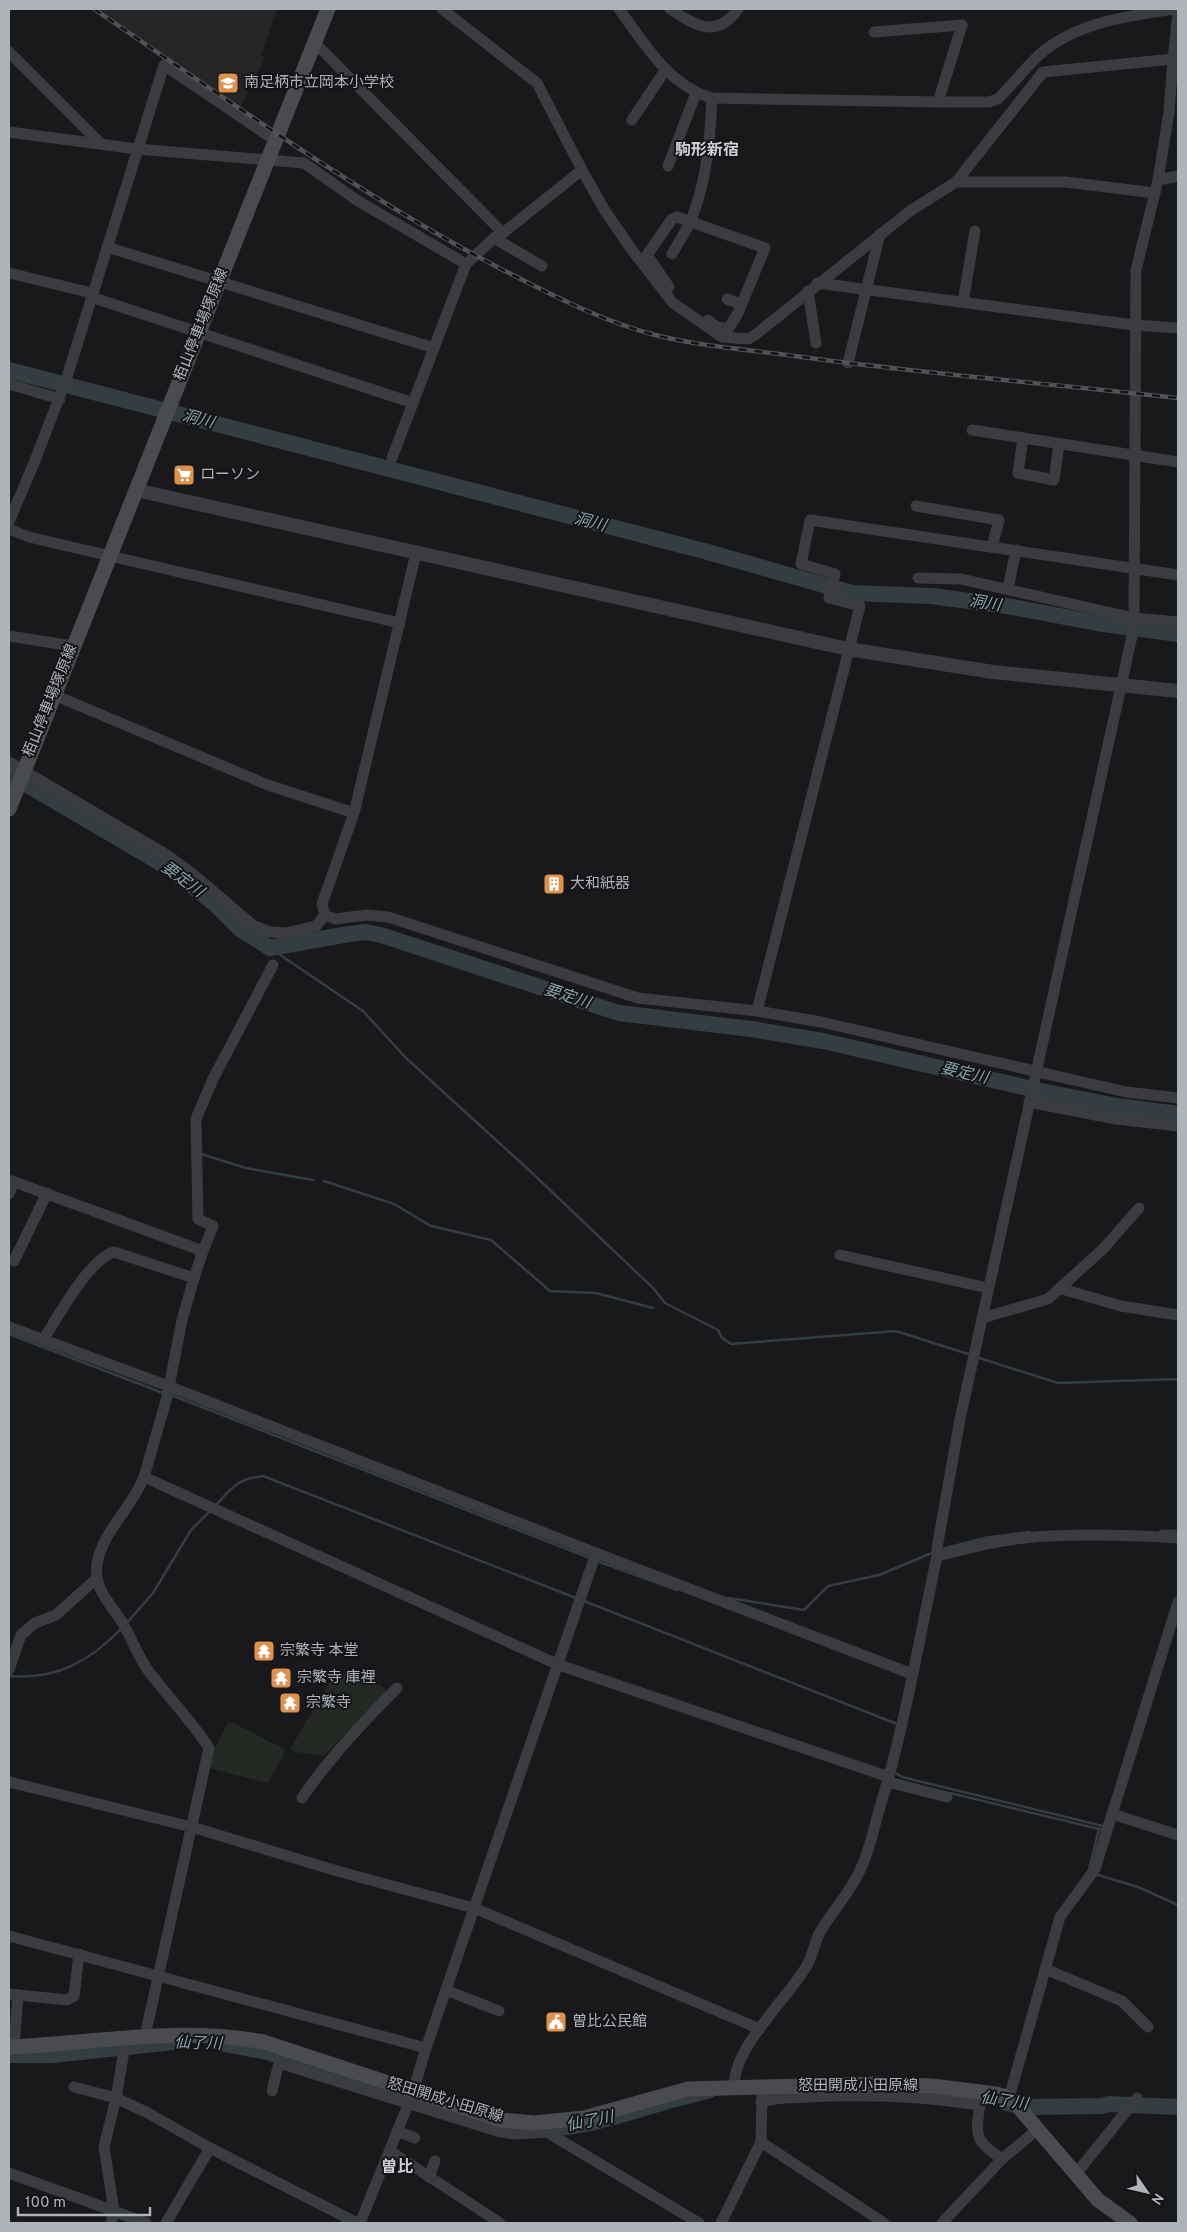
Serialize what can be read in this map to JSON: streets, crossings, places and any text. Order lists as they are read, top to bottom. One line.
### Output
{"streets":{"main road":["栢山停車場塚原線","怒田開成小田原線"]},"districts":["駒形新宿","曽比"],"water":["洞川","要定川","仙了川"],"places":{"school or university":["南足柄市立岡本小学校"],"supermarket":["ローソン"],"building":["大和紙器"],"temple":["宗繁寺 本堂","宗繁寺 庫裡","宗繁寺"],"public building":["曽比公民館"]},"scale_bar":"100 m","north":"bottom right"}
